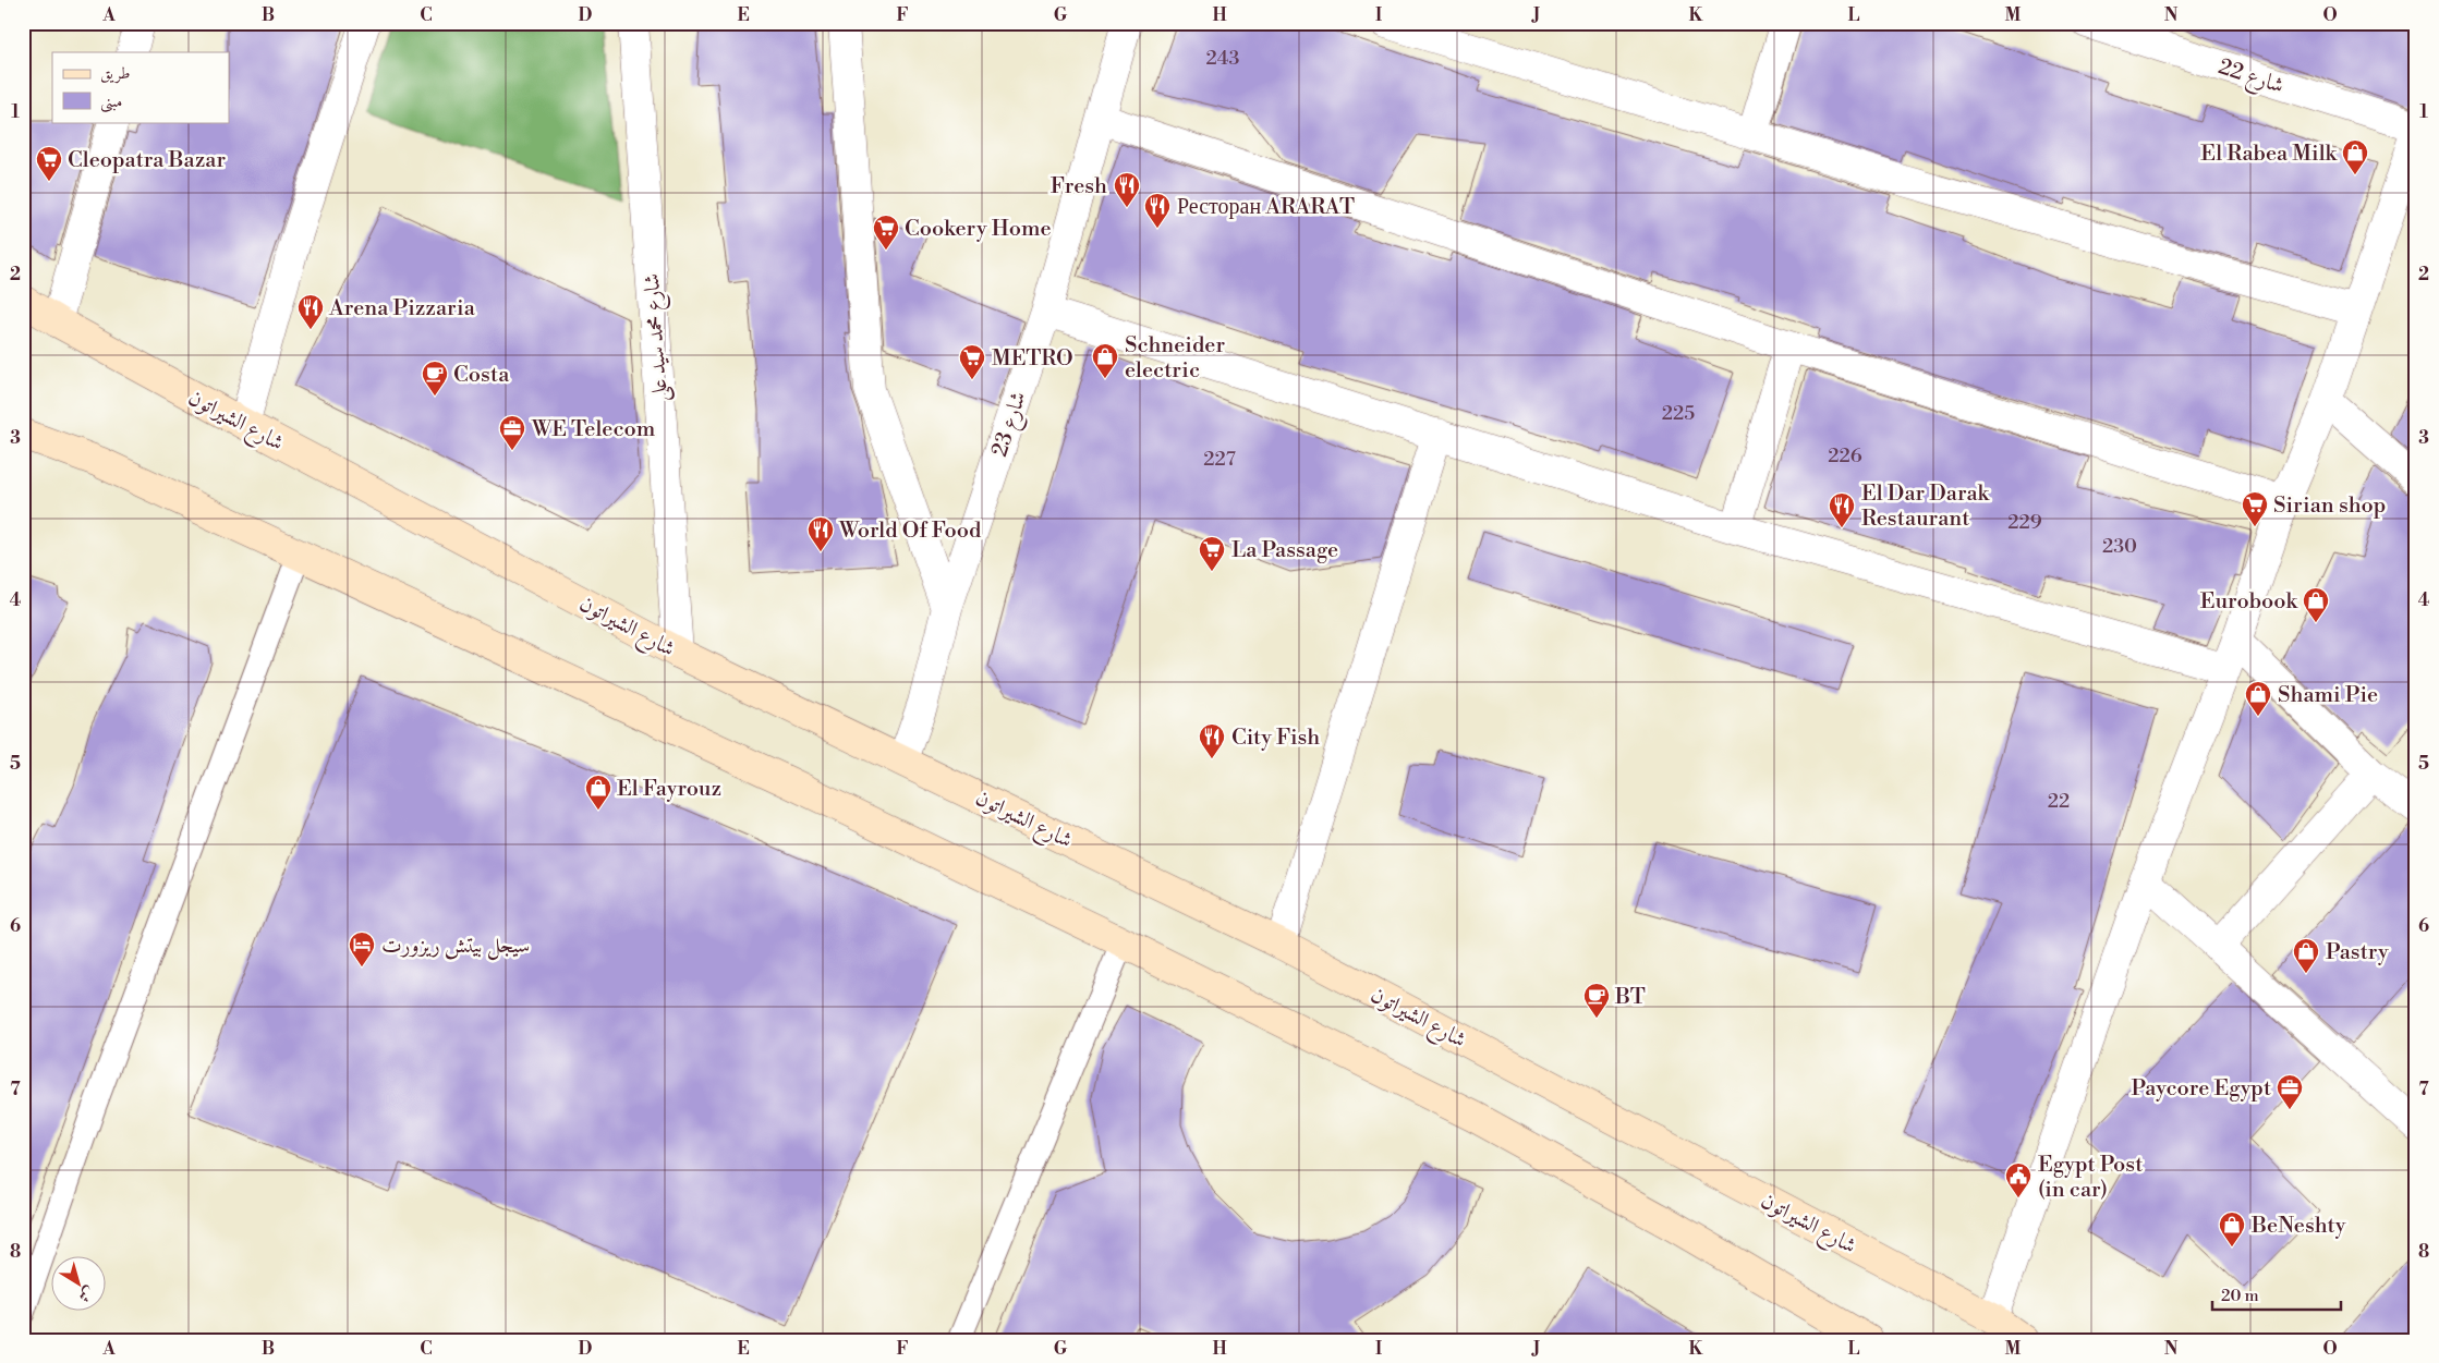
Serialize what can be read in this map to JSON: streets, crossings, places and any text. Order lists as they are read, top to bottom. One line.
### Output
{"streets":{"street":["شارع 22","شارع محمد سيد على","شارع الشيراتون","شارع 23"]},"crossings":[["شارع محمد سيد على","شارع الشيراتون"],["شارع الشيراتون","شارع 23"]],"places":{"shop":["El Rabea Milk","Schneider electric","Eurobook","Shami Pie","El Fayrouz","Pastry","BeNeshty"],"supermarket":["Cleopatra Bazar","Cookery Home","METRO","Sirian shop","La Passage"],"restaurant":["Fresh","Ресторан ARARAT","Arena Pizzaria","El Dar Darak Restaurant","World Of Food","City Fish"],"cafe":["Costa","BT"],"office":["WE Telecom","Paycore Egypt"],"hotel":["سيجل بيتش ريزورت"],"public building":["Egypt Post (in car)"]},"house_numbers":["243","225","226","227","229","230","22"],"legend":["طريق","مبنى"],"scale_bar":"20 m","north":"bottom right","grid":{"columns":["A","B","C","D","E","F","G","H","I","J","K","L","M","N","O"],"rows":["1","2","3","4","5","6","7","8"]}}
